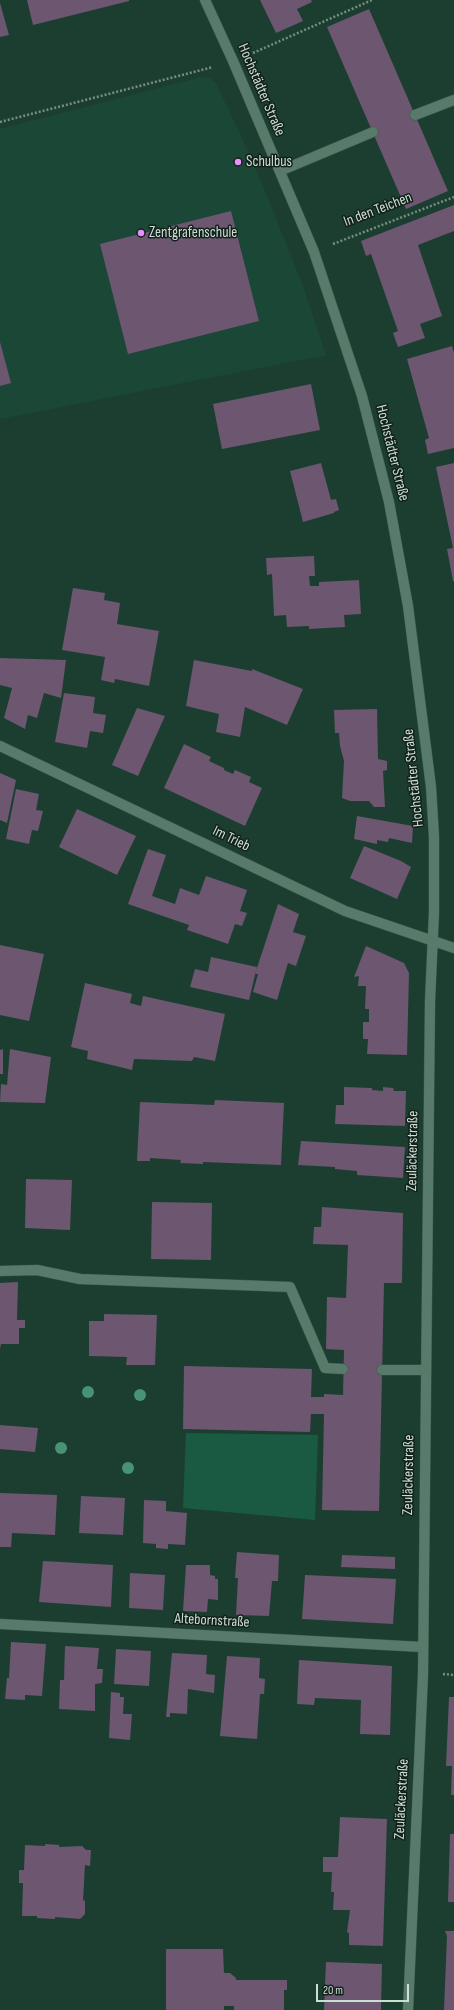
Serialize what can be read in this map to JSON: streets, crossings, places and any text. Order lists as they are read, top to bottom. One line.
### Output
{"streets":{"street":["Hochstädter Straße","Im Trieb","Zeuläckerstraße","Altebornstraße"],"path":["In den Teichen"]},"crossings":[["Hochstädter Straße","In den Teichen"],["Hochstädter Straße","Im Trieb"],["Hochstädter Straße","Zeuläckerstraße"],["Im Trieb","Zeuläckerstraße"],["Zeuläckerstraße","Altebornstraße"]],"places":["Schulbus","Zentgrafenschule"],"scale_bar":"20 m"}
